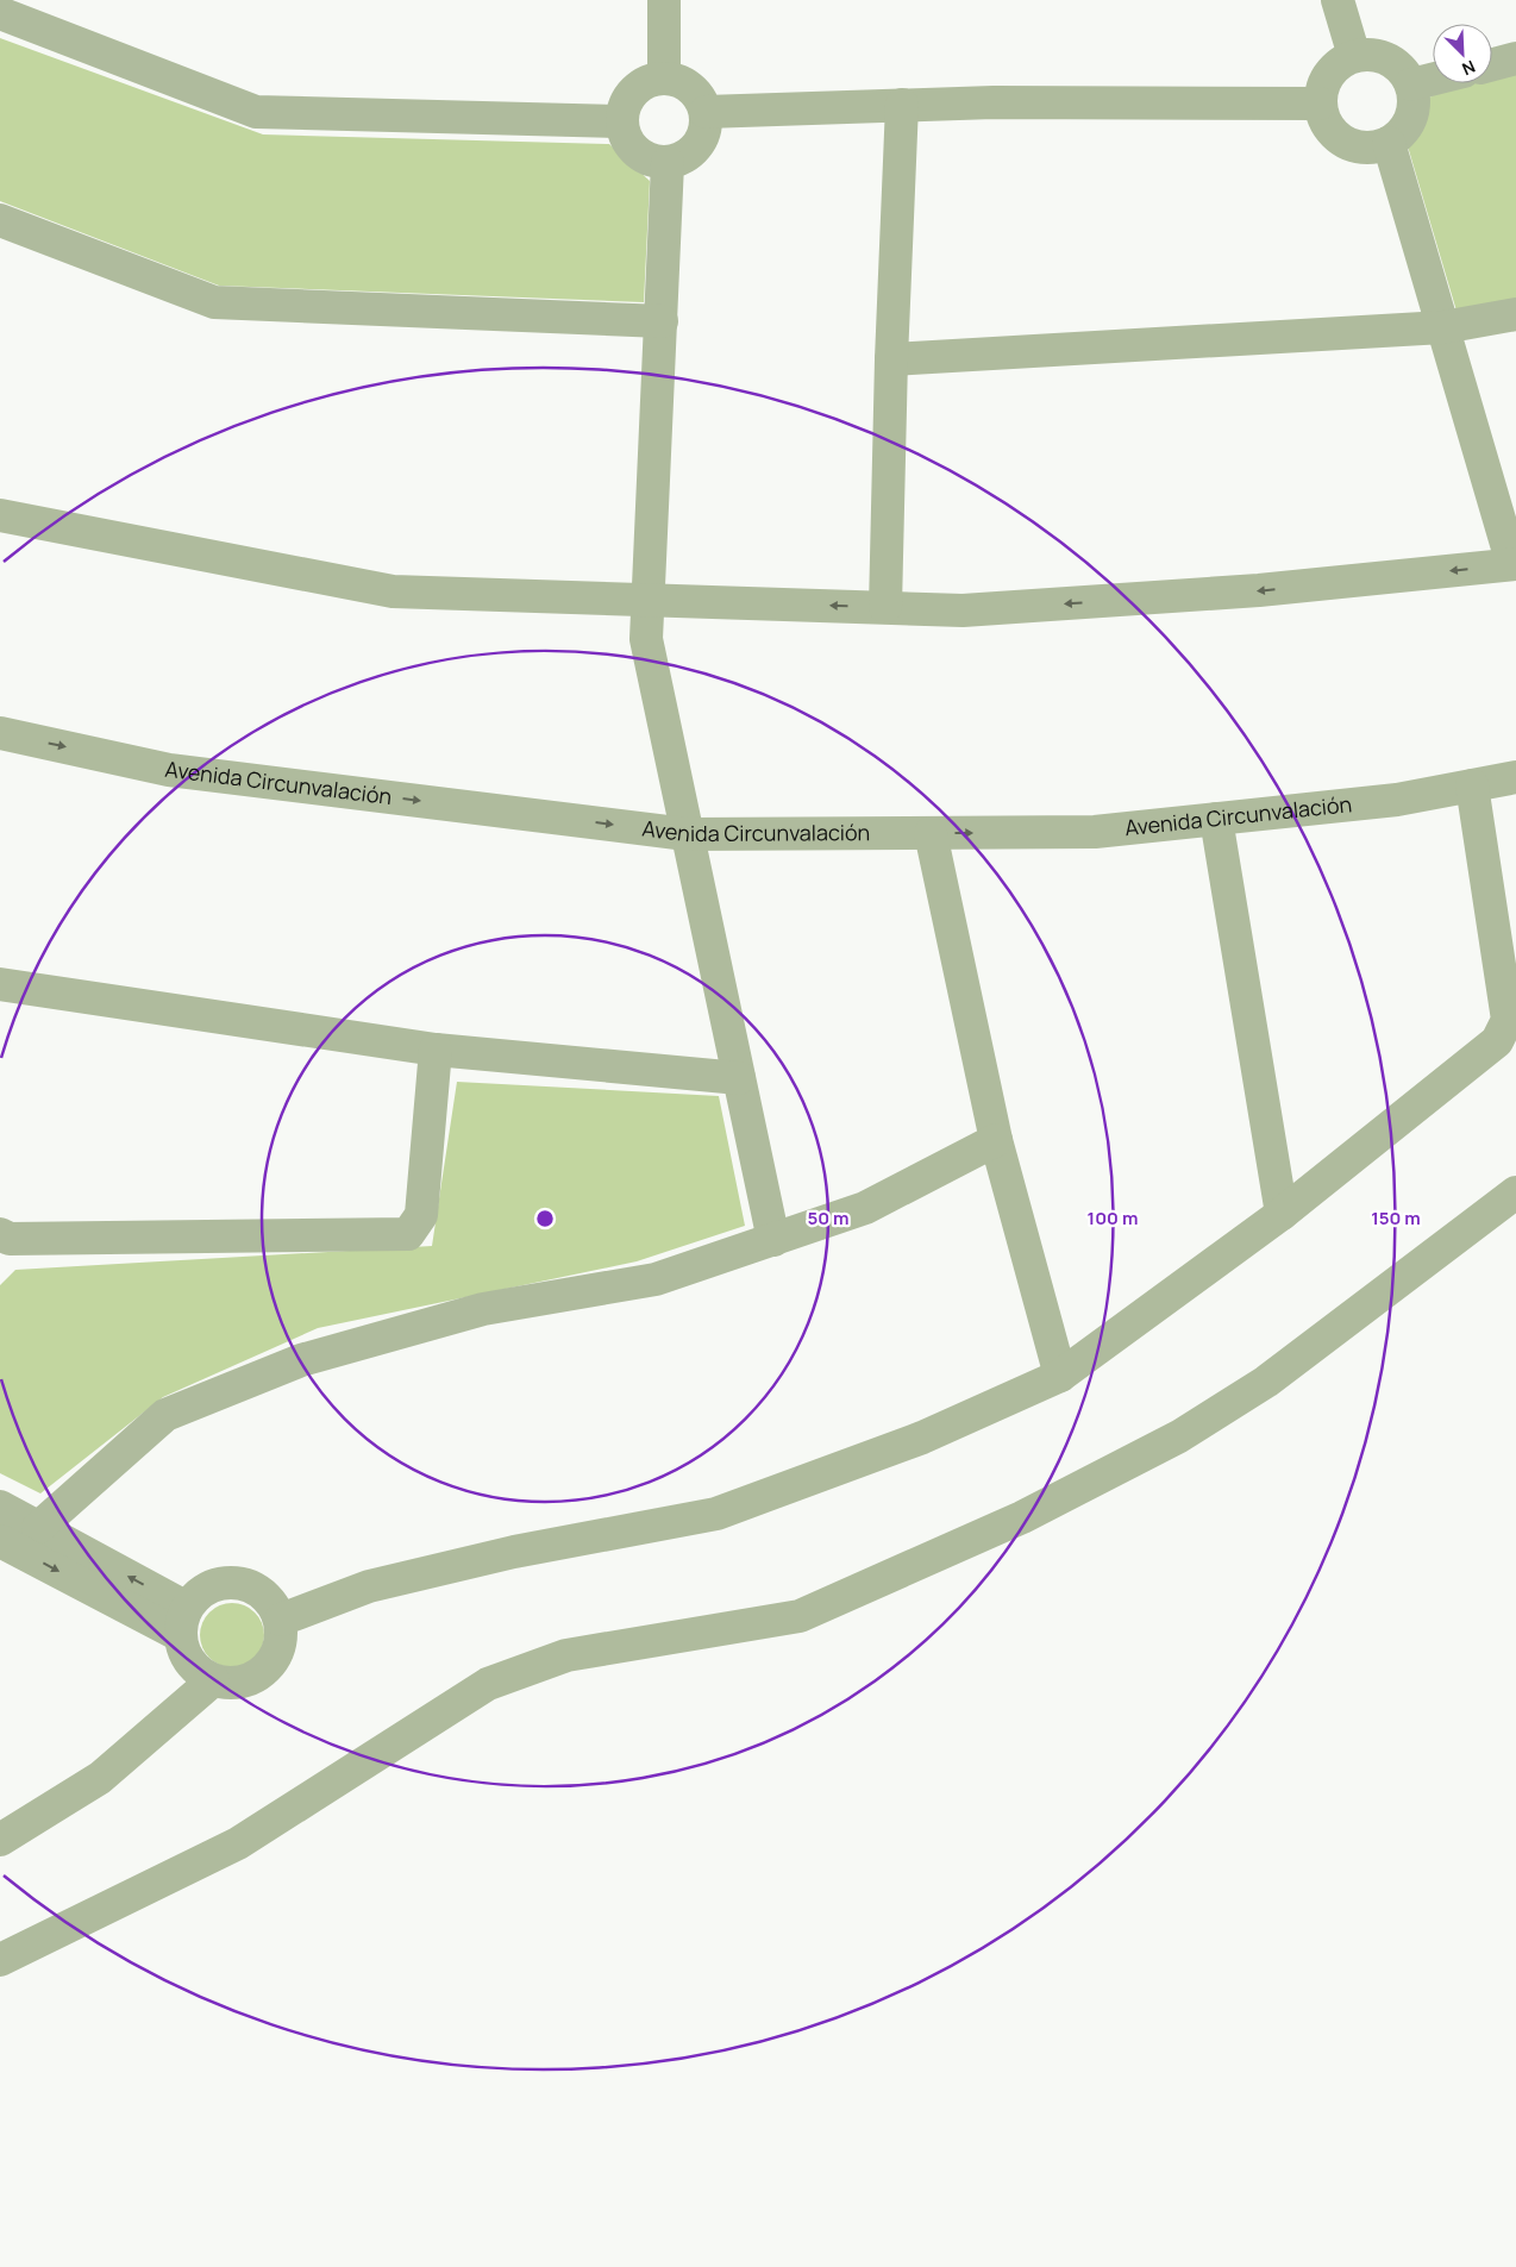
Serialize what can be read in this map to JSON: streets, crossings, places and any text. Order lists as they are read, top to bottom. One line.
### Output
{"streets":{"street":["Avenida Circunvalación"]},"north":"bottom right","rings":["50 m","100 m","150 m"]}
